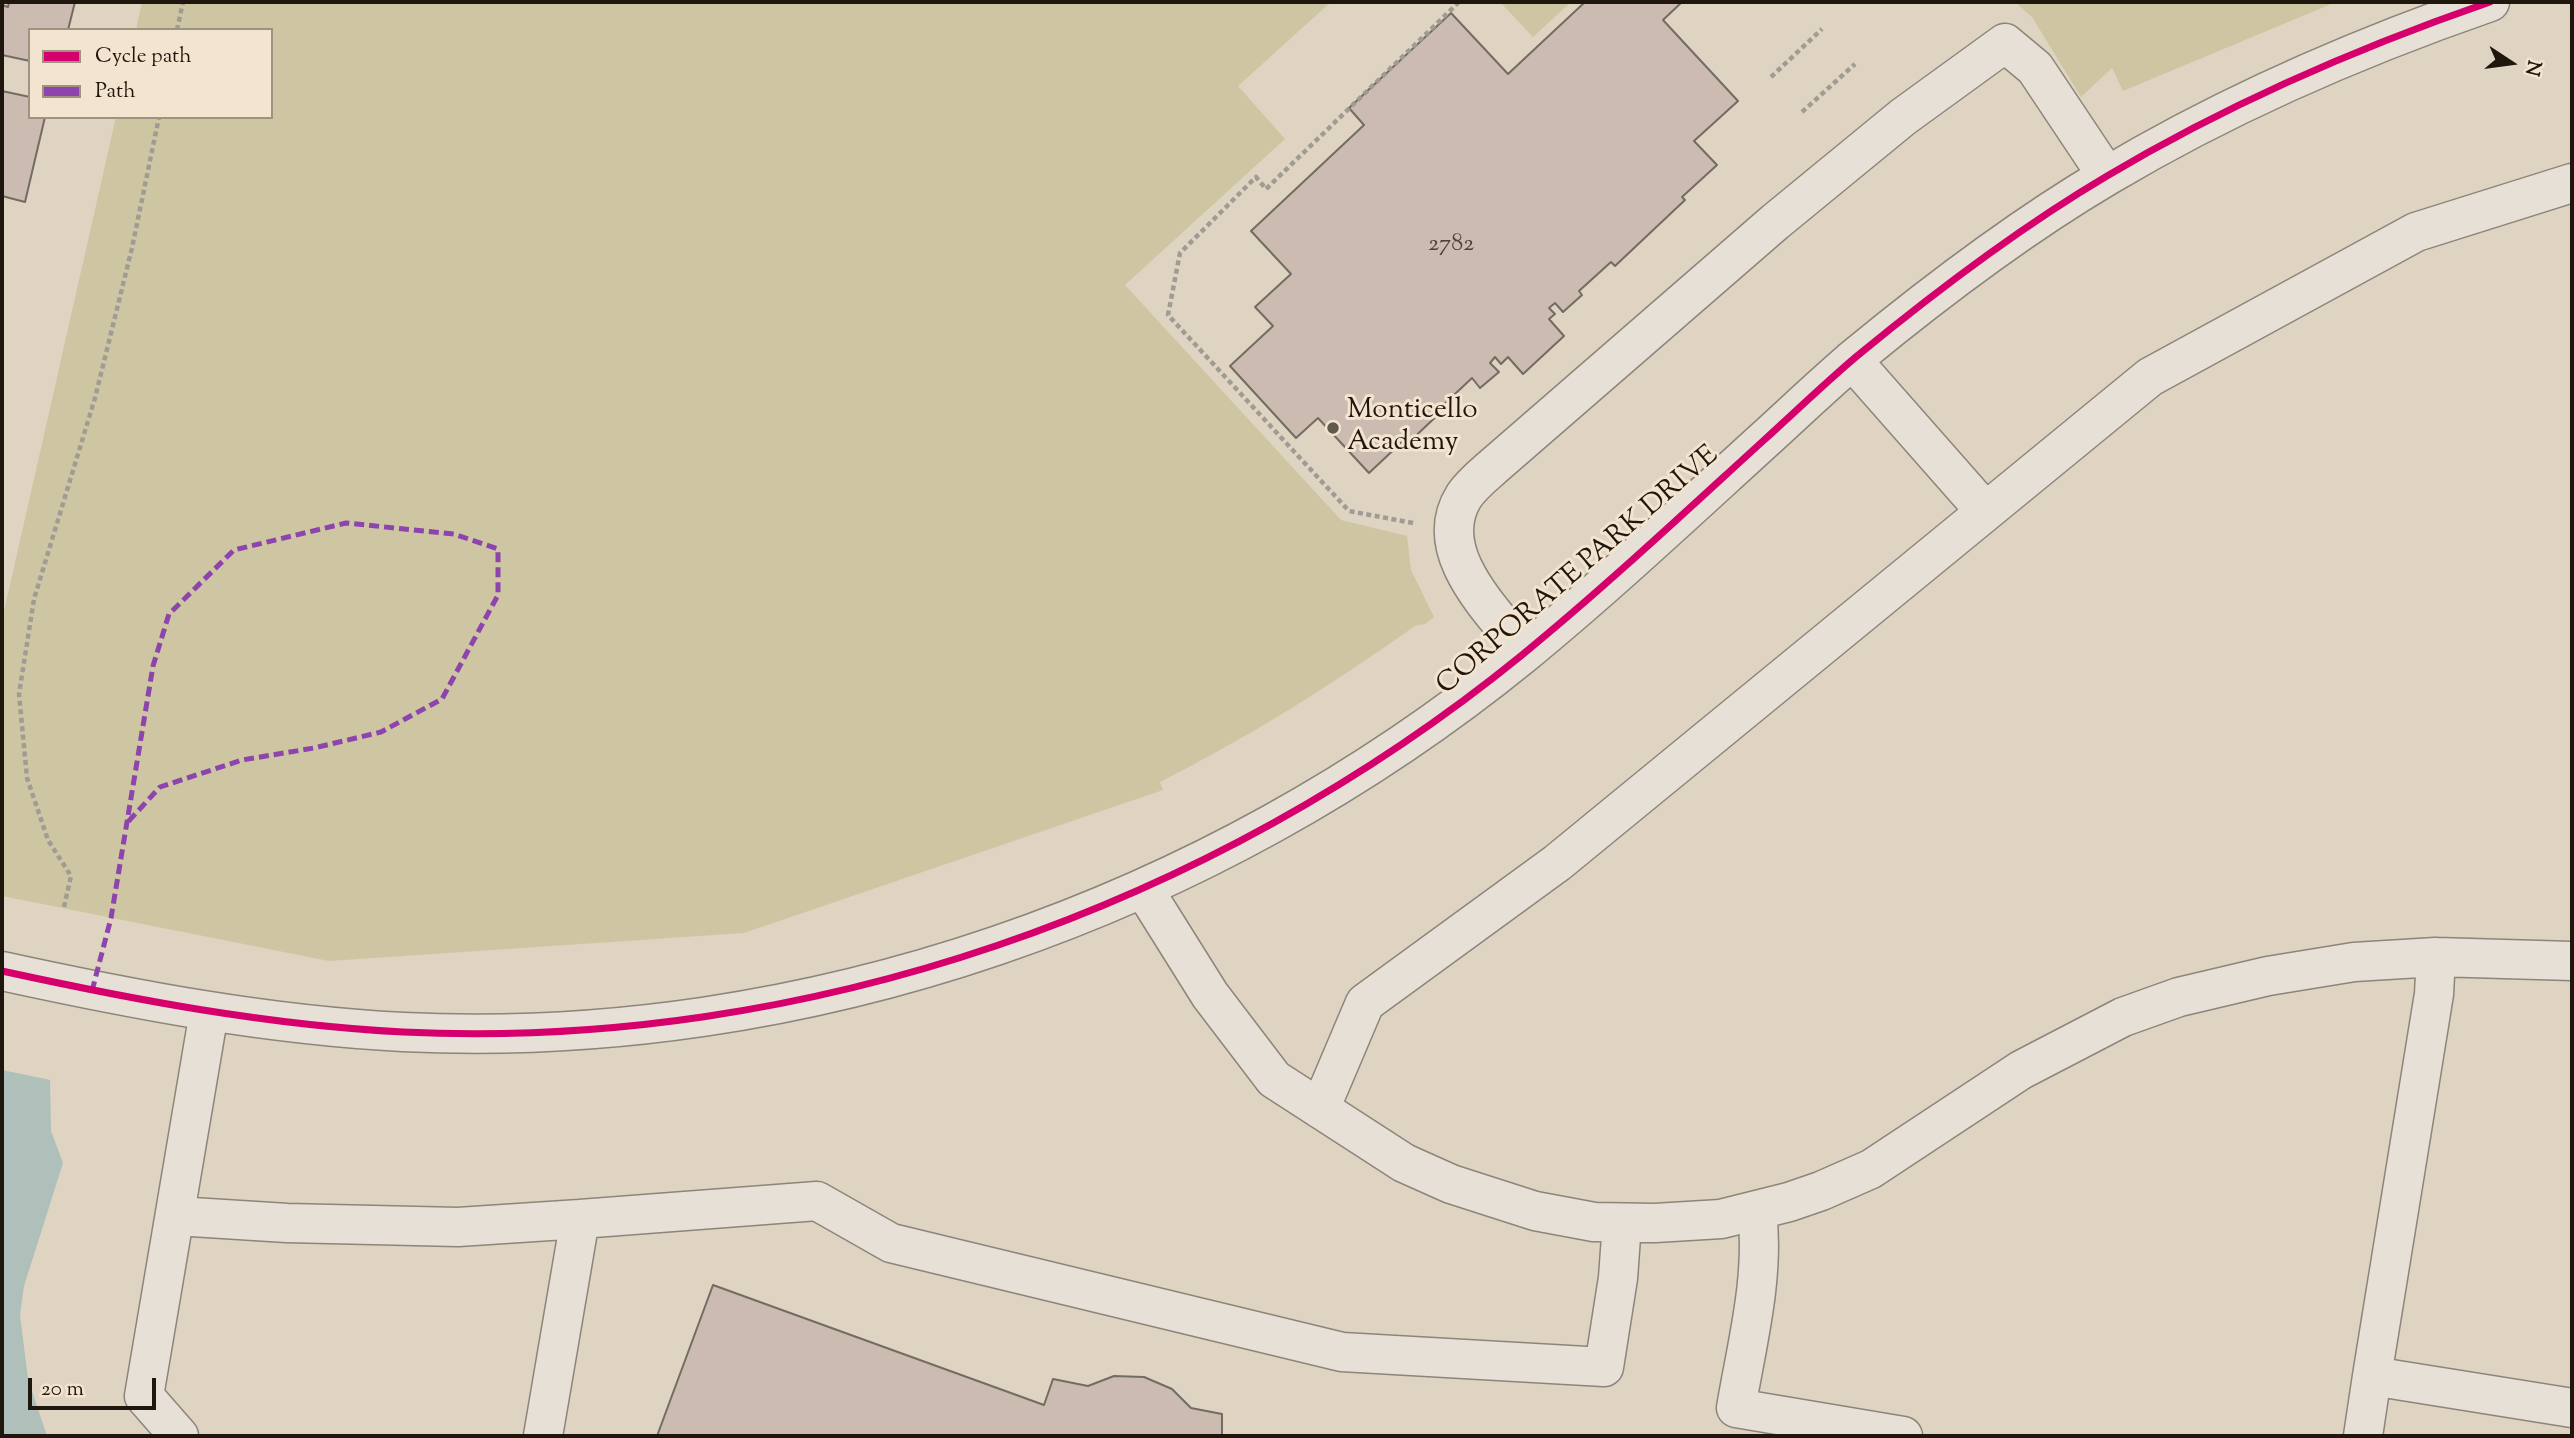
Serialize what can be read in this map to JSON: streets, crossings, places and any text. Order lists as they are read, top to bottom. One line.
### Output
{"streets":{"street":["CORPORATE PARK DRIVE"]},"places":["Monticello Academy"],"house_numbers":["2782"],"legend":["Cycle path","Path"],"scale_bar":"20 m","north":"right"}
